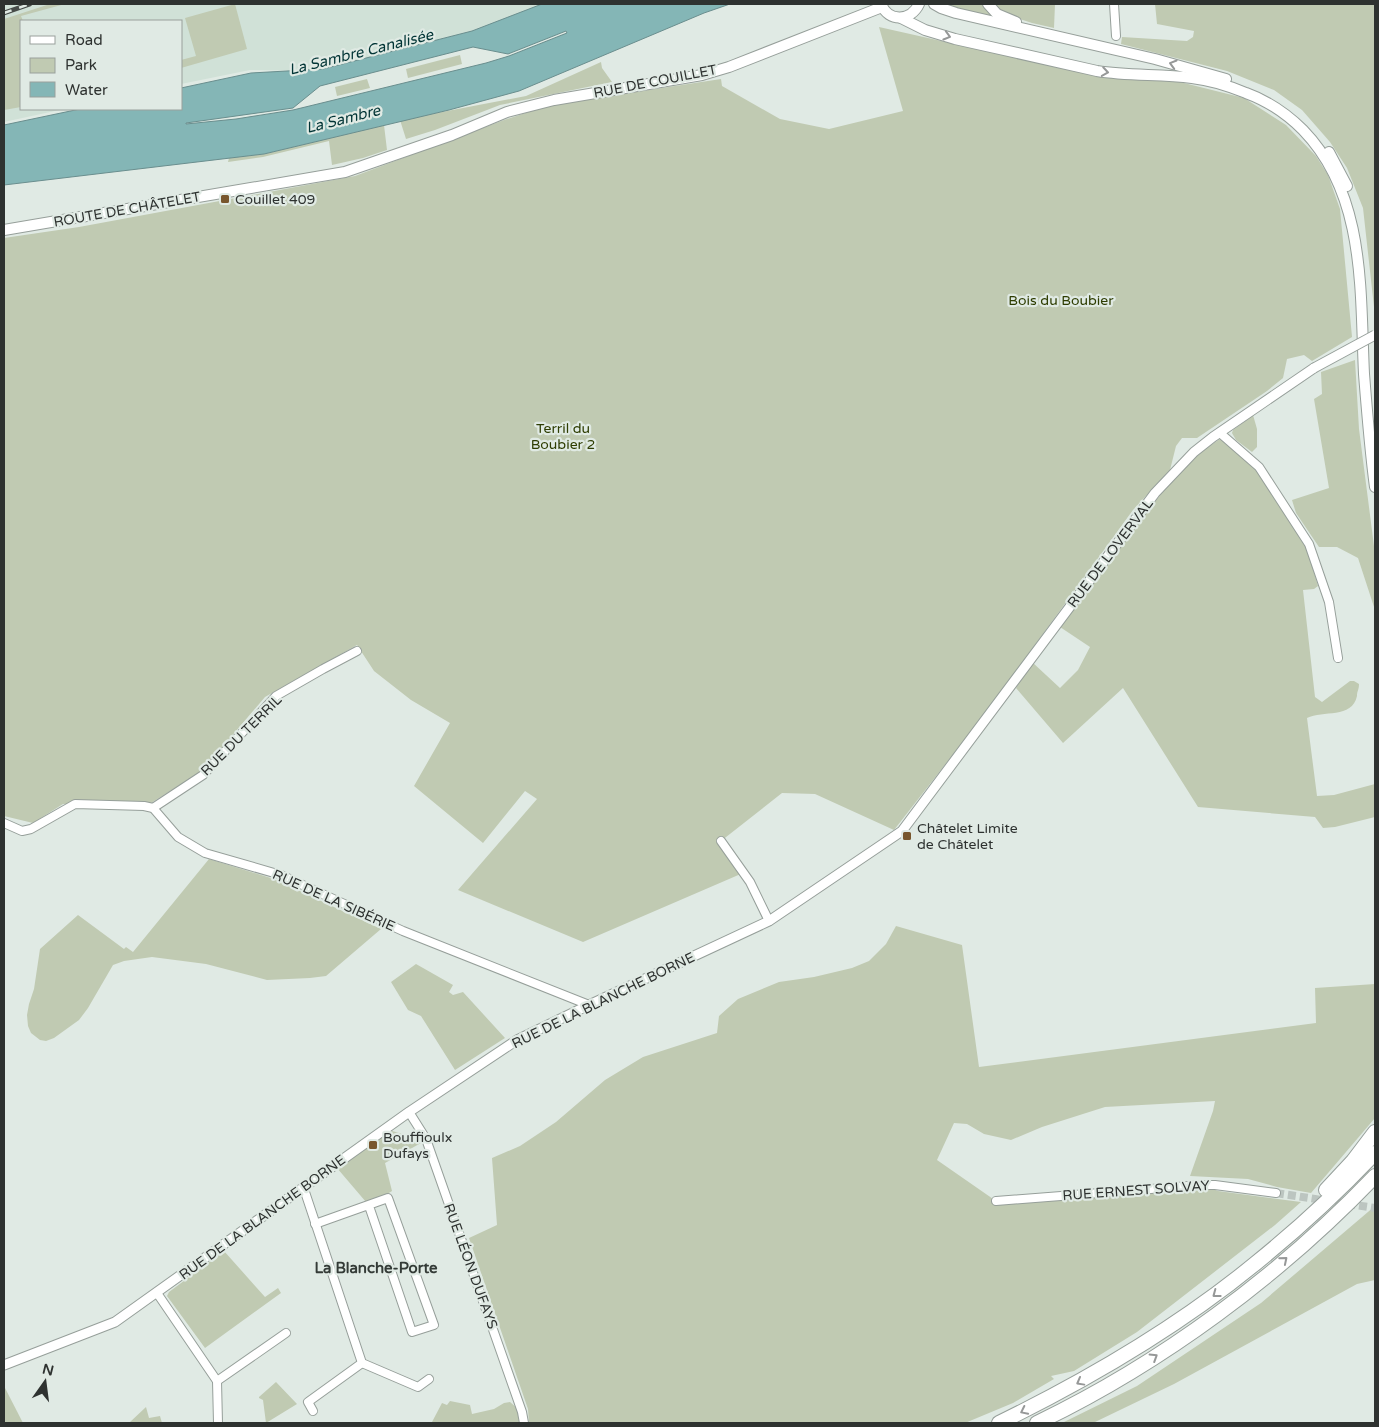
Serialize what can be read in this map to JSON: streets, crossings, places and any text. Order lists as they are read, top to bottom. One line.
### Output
{"streets":{"main road":["RUE DE COUILLET","ROUTE DE CHÂTELET"],"street":["RUE DE LOVERVAL","RUE DU TERRIL","RUE DE LA SIBÉRIE","RUE DE LA BLANCHE BORNE","RUE ERNEST SOLVAY","RUE LÉON DUFAYS"]},"crossings":[["RUE DE COUILLET","ROUTE DE CHÂTELET"],["RUE DE LOVERVAL","RUE DE LA BLANCHE BORNE"],["RUE DU TERRIL","RUE DE LA SIBÉRIE"],["RUE DE LA SIBÉRIE","RUE DE LA BLANCHE BORNE"],["RUE DE LA BLANCHE BORNE","RUE LÉON DUFAYS"]],"districts":["La Blanche-Porte"],"water":["La Sambre Canalisée","La Sambre"],"parks":["Bois du Boubier","Terril du Boubier 2"],"places":{"transit":["Couillet 409","Châtelet Limite de Châtelet","Bouffioulx Dufays"]},"legend":["Road","Park","Water"],"north":"top"}
